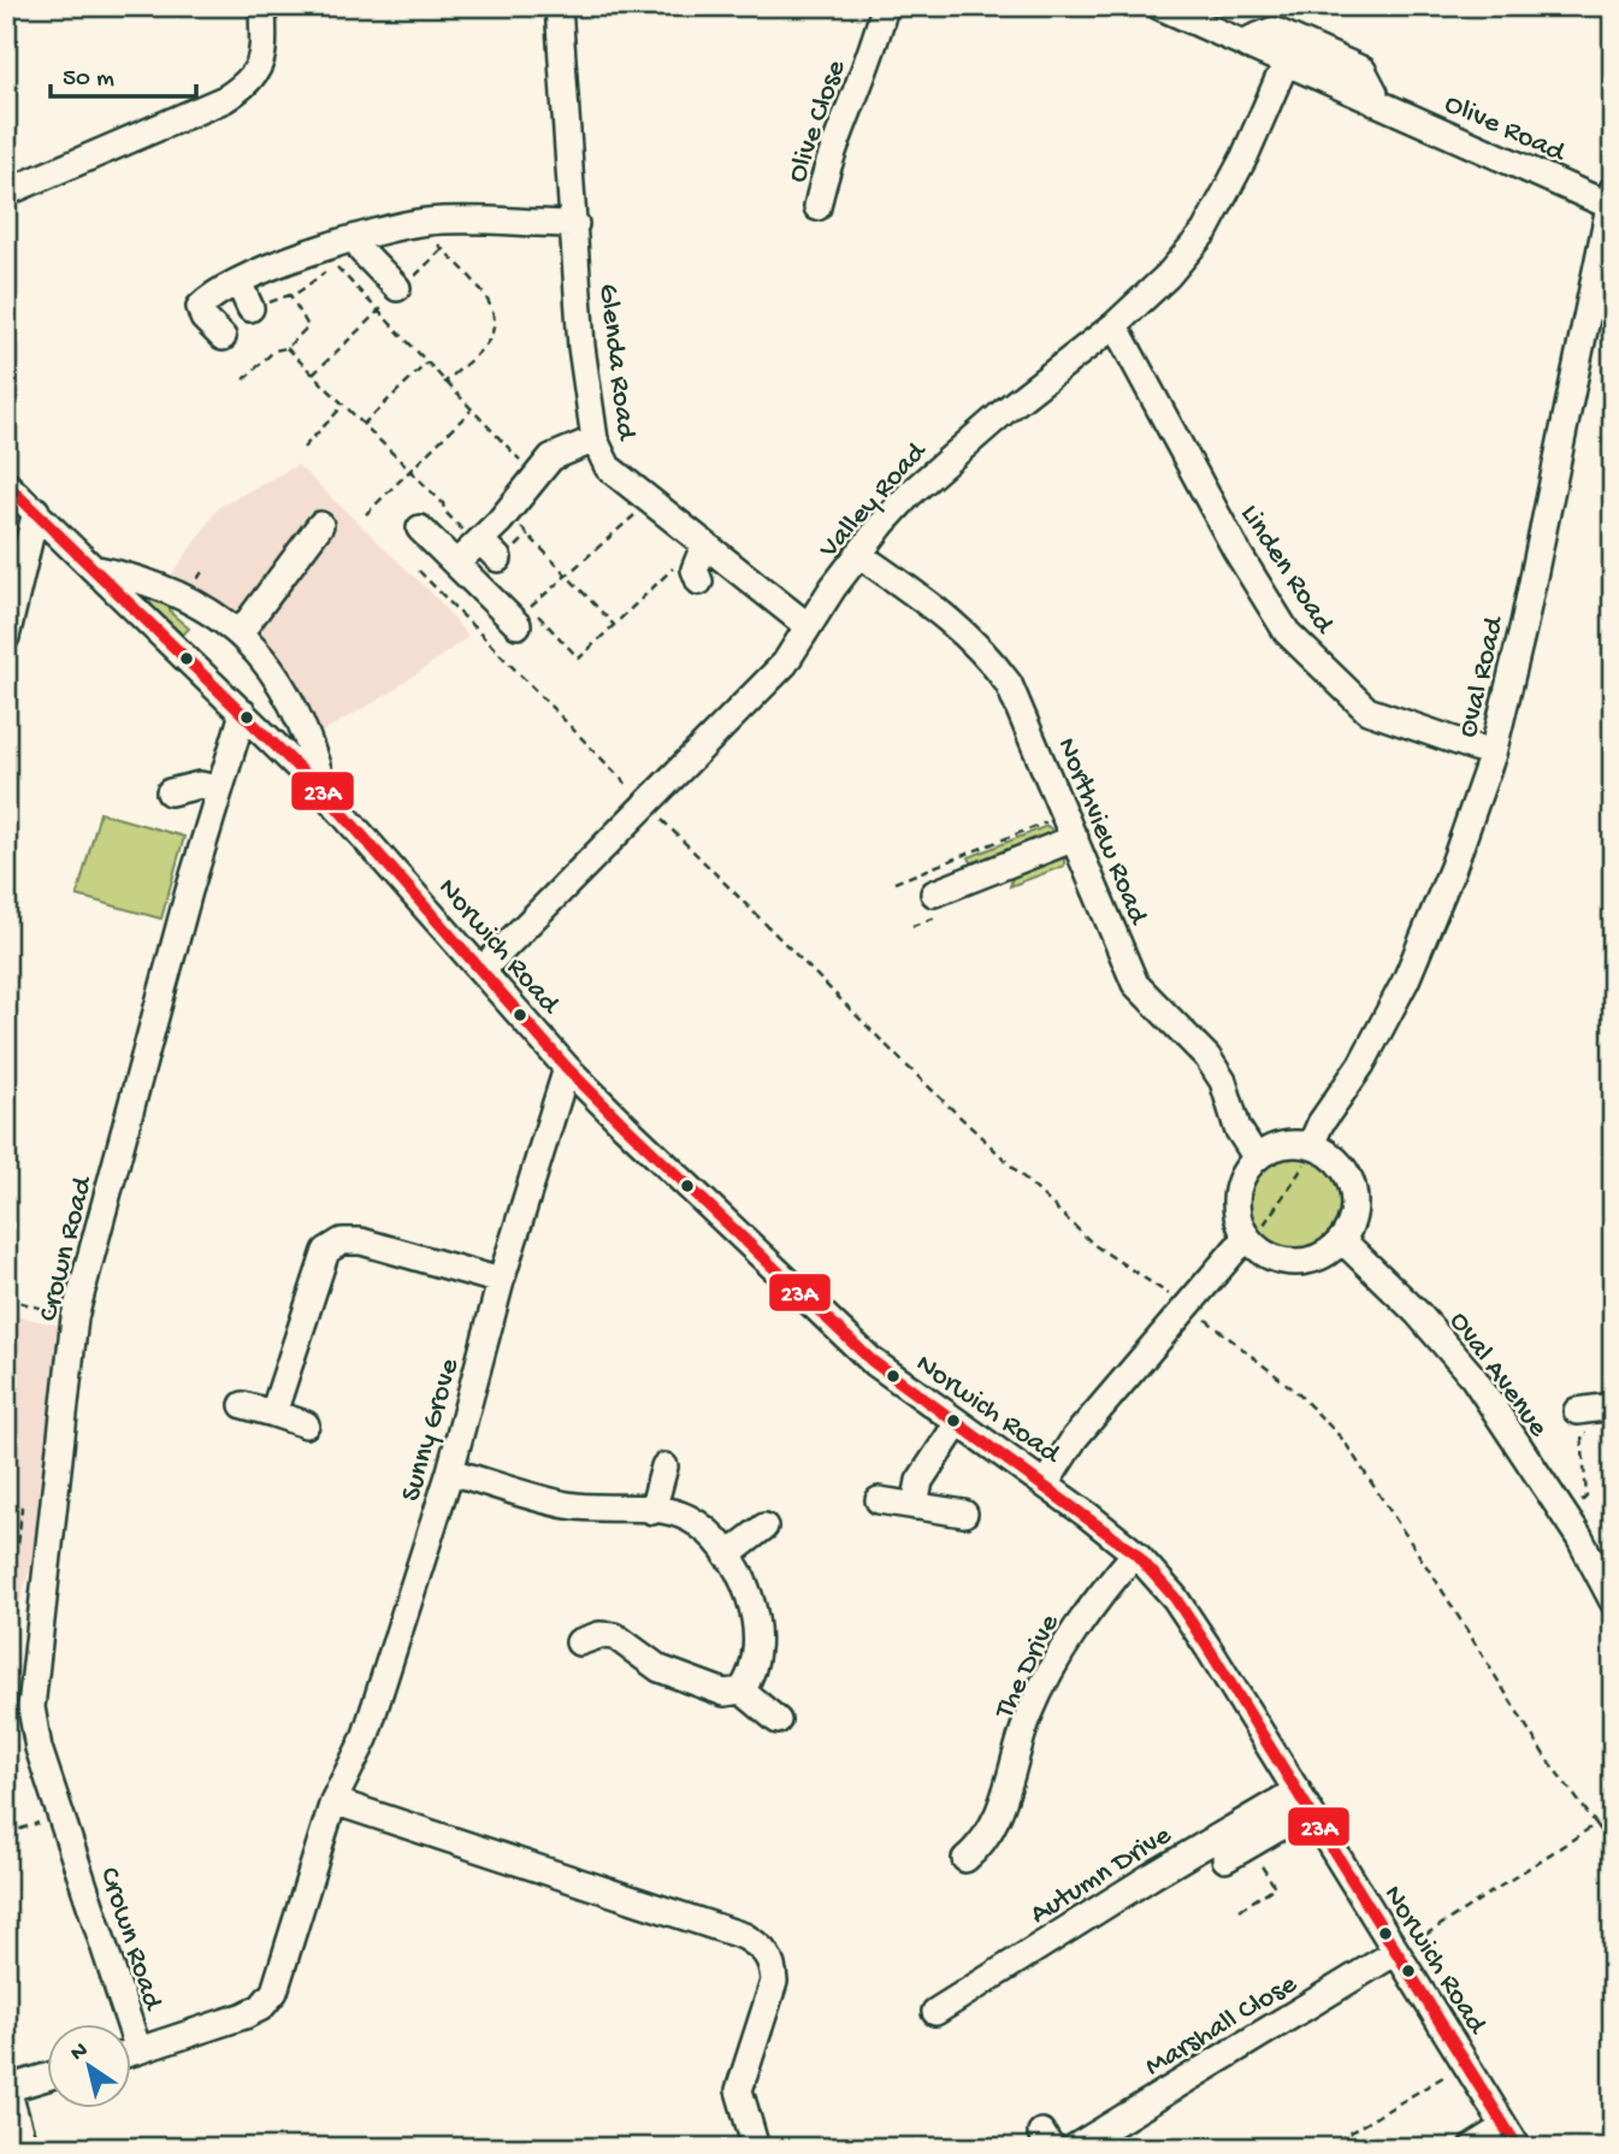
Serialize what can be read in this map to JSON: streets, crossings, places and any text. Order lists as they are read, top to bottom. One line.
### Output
{"streets":{"street":["Olive Close","Olive Road","Glenda Road","Valley Road","Linden Road","Oval Road","Northview Road","Norwich Road","Crown Road","Oval Avenue","Sunny Grove","The Drive","Autumn Drive","Marshall Close"]},"crossings":[["Olive Road","Valley Road"],["Olive Road","Oval Road"],["Glenda Road","Valley Road"],["Valley Road","Linden Road"],["Valley Road","Northview Road"],["Valley Road","Norwich Road"],["Linden Road","Oval Road"],["Norwich Road","Crown Road"],["Norwich Road","Sunny Grove"],["Norwich Road","The Drive"],["Norwich Road","Autumn Drive"],["Norwich Road","Marshall Close"],["Crown Road","Sunny Grove"]],"lines":["transit line 23A"],"scale_bar":"50 m","north":"top left"}
